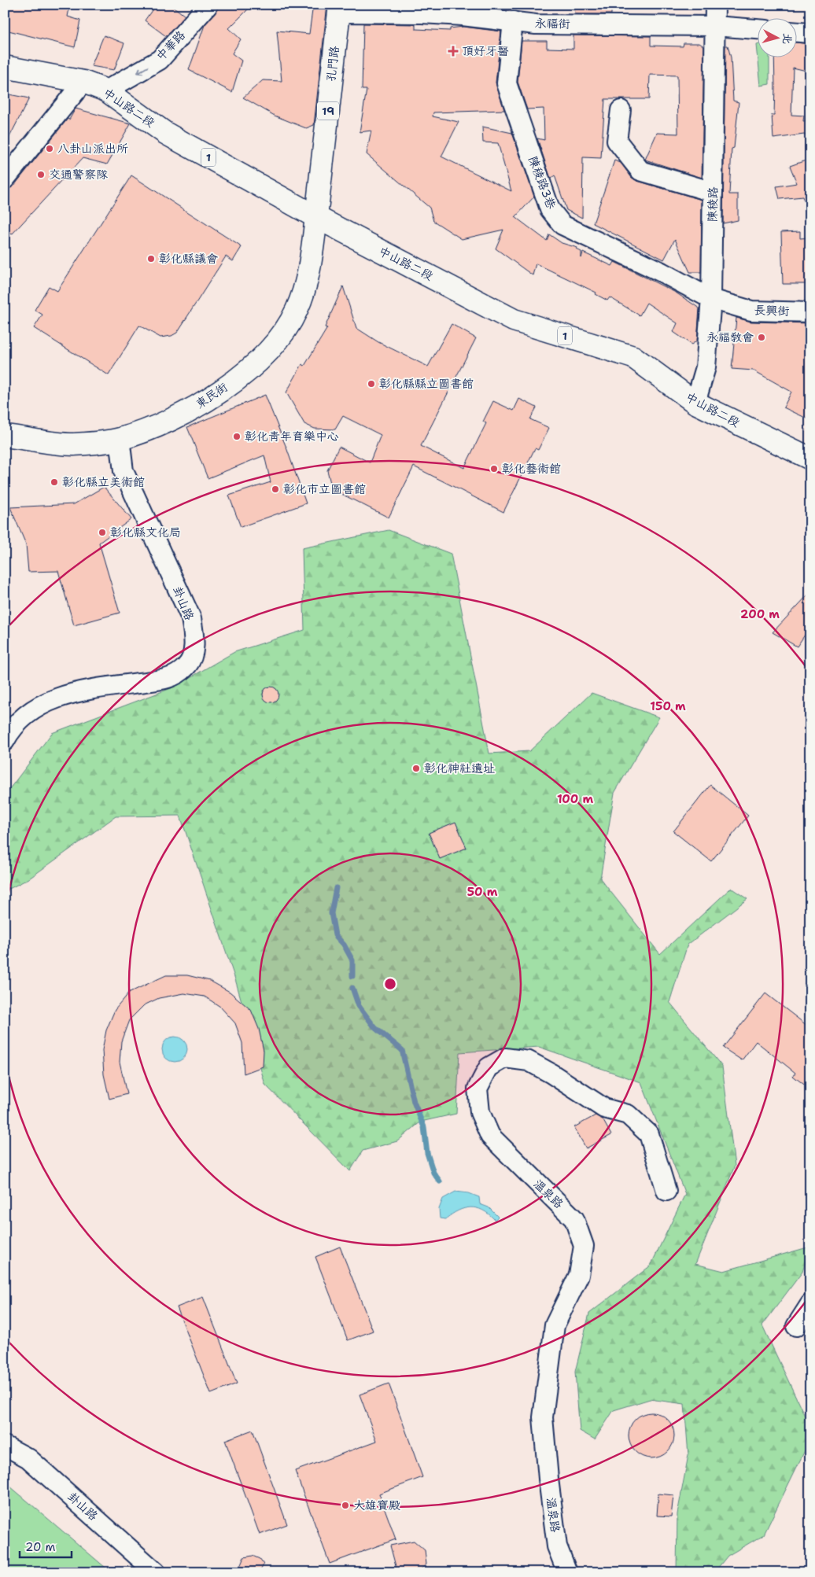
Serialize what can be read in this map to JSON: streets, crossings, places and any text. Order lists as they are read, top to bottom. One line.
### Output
{"streets":{"main road":["孔門路","中山路二段","19","1","東民街"],"street":["永福街","中華路","陳稜路3巷","陳稜路","長興街","卦山路","溫泉路"]},"crossings":[["永福街","孔門路"],["永福街","陳稜路3巷"],["永福街","陳稜路"],["中華路","中山路二段"],["孔門路","中山路二段"],["孔門路","東民街"],["中山路二段","陳稜路"],["中山路二段","東民街"],["陳稜路3巷","陳稜路"],["陳稜路3巷","長興街"],["陳稜路","長興街"],["東民街","卦山路"]],"one_way":["中華路"],"places":{"health":["頂好牙醫"],"other":["八卦山派出所","交通警察隊","彰化縣議會","永福教會","彰化縣縣立圖書館","彰化青年育樂中心","彰化藝術館","彰化縣立美術館","彰化市立圖書館","彰化縣文化局","彰化神社遺址","大雄寶殿"]},"scale_bar":"20 m","north":"right","rings":["200 m","150 m","100 m","50 m"]}
